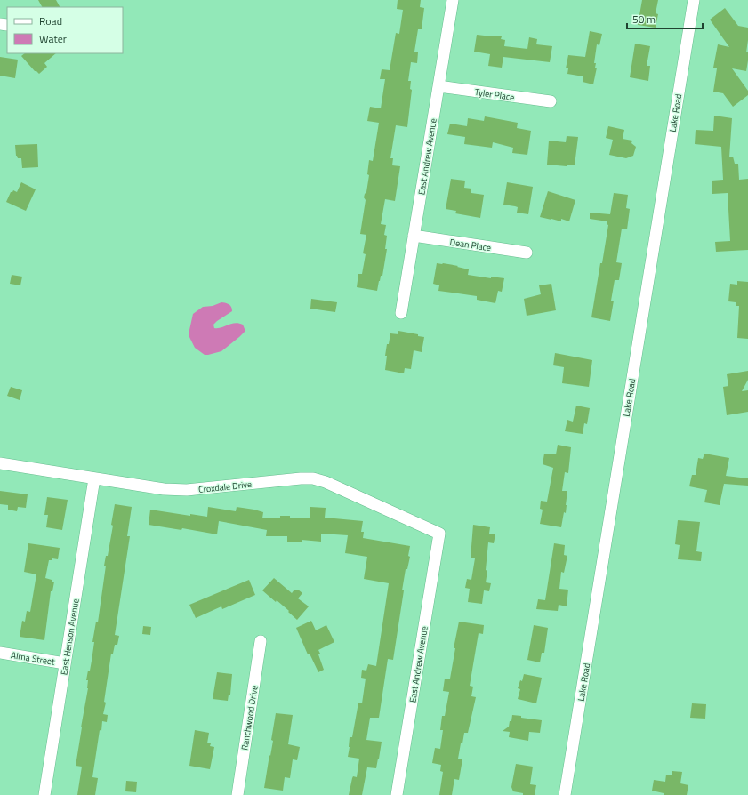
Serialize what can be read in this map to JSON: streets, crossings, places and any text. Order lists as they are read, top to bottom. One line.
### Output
{"streets":{"street":["Tyler Place","Lake Road","East Andrew Avenue","Dean Place","Croxdale Drive","East Henson Avenue","Alma Street","Ranchwood Drive"]},"crossings":[["Tyler Place","East Andrew Avenue"],["East Andrew Avenue","Dean Place"],["East Andrew Avenue","Croxdale Drive"],["Croxdale Drive","East Henson Avenue"],["East Henson Avenue","Alma Street"]],"legend":["Road","Water"],"scale_bar":"50 m"}
